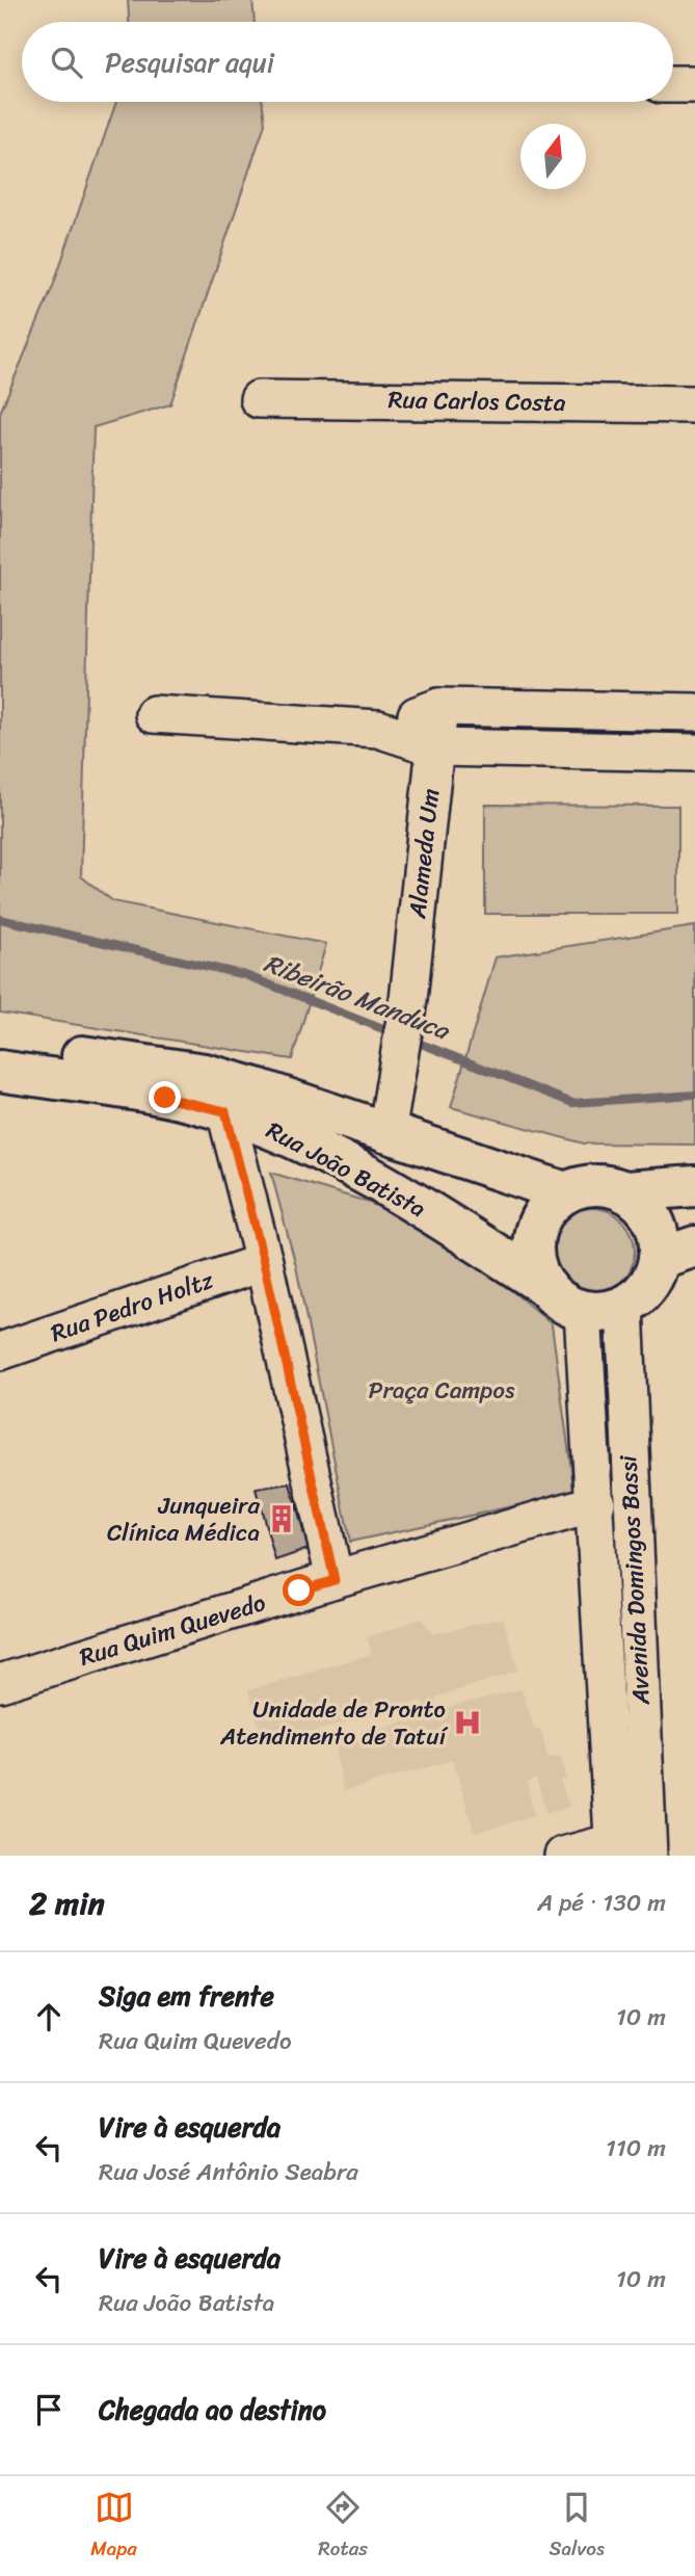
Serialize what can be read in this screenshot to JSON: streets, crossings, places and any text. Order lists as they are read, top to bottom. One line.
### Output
{"streets":{"main road":["Rua João Batista"],"street":["Rua Carlos Costa","Alameda Um","Rua Pedro Holtz","Avenida Domingos Bassi","Rua Quim Quevedo"]},"crossings":[["Rua João Batista","Avenida Domingos Bassi"],["Avenida Domingos Bassi","Rua Quim Quevedo"]],"water":["Ribeirão Manduca"],"parks":["Praça Campos"],"places":{"building":["Junqueira Clínica Médica"],"hospital":["Unidade de Pronto Atendimento de Tatuí"]},"north":"top","page":{"search":"Pesquisar aqui","heading":["2 min","A pé · 130 m"],"list":[["Siga em frente","Rua Quim Quevedo","10 m"],["Vire à esquerda","Rua José Antônio Seabra","110 m"],["Vire à esquerda","Rua João Batista","10 m"],"Chegada ao destino"],"nav":["Mapa","Rotas","Salvos"]}}
